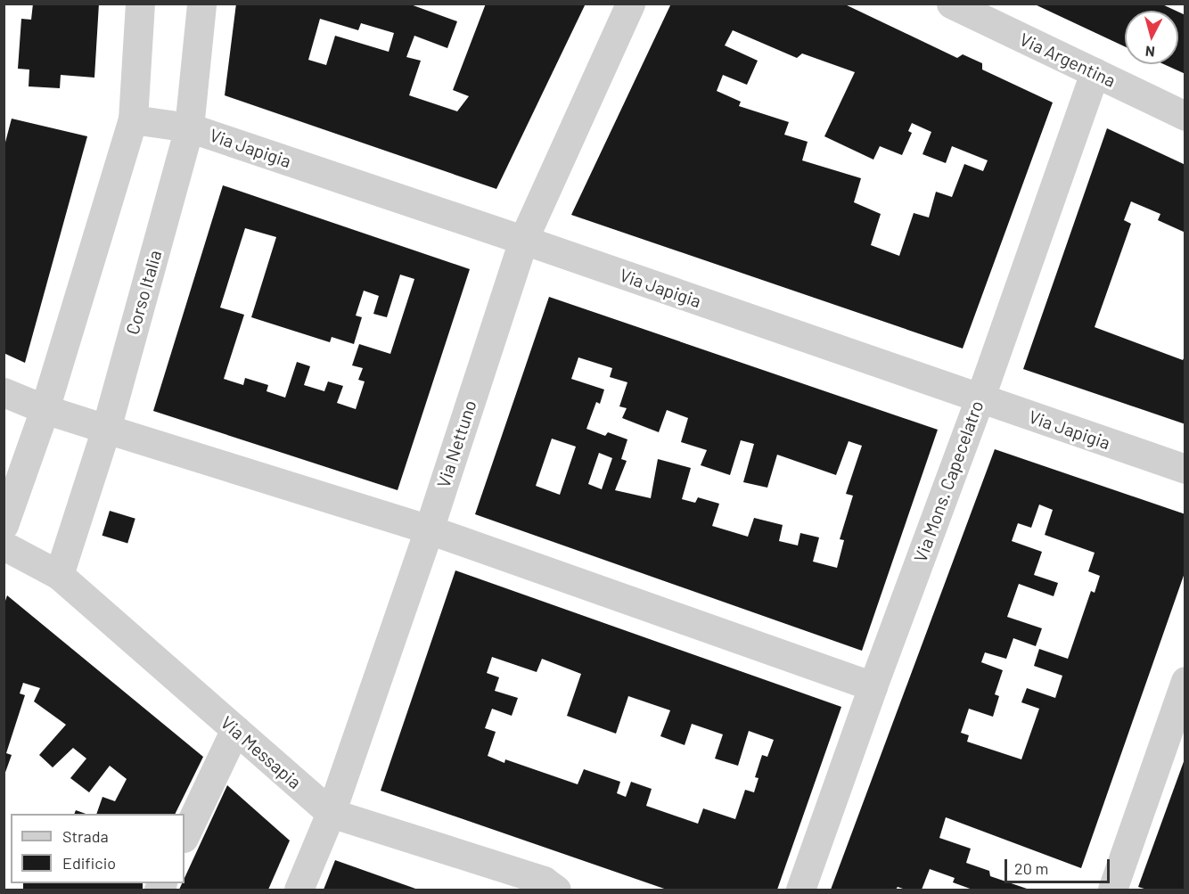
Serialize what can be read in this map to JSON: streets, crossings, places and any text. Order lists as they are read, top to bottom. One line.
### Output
{"streets":{"street":["Via Argentina","Via Japigia","Corso Italia","Via Nettuno","Via Mons. Capecelatro","Via Messapia"]},"crossings":[["Via Argentina","Via Mons. Capecelatro"],["Via Japigia","Corso Italia"],["Via Japigia","Via Nettuno"],["Via Japigia","Via Mons. Capecelatro"],["Corso Italia","Via Messapia"],["Via Nettuno","Via Messapia"]],"legend":["Strada","Edificio"],"scale_bar":"20 m","north":"bottom"}
